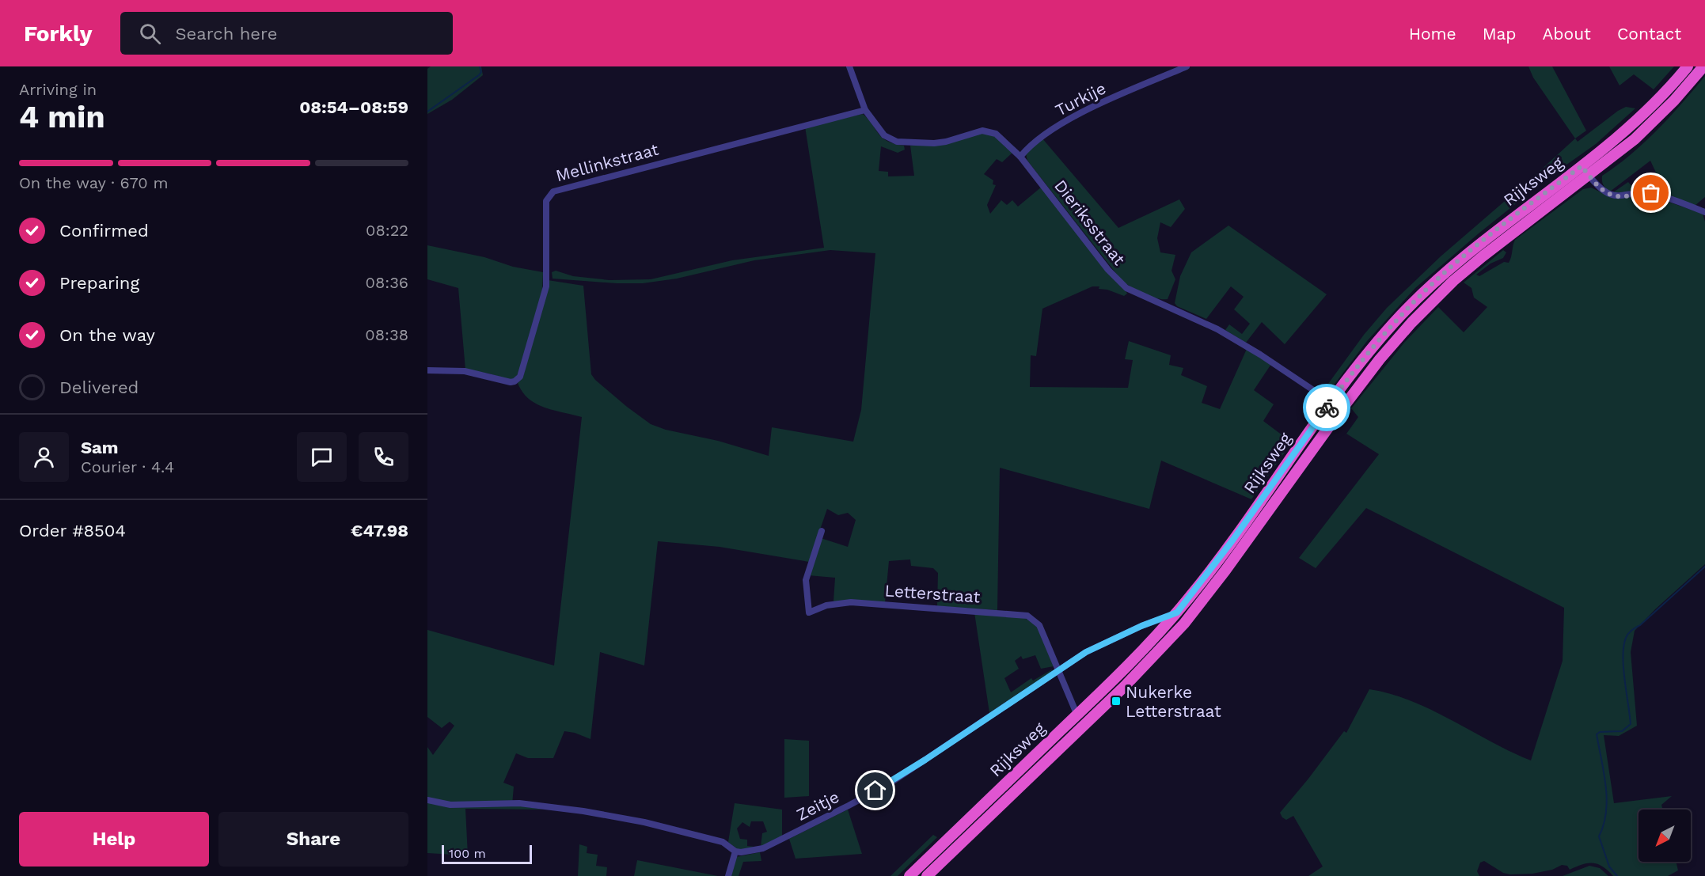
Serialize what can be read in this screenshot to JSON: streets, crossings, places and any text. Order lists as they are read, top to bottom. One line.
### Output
{"streets":{"highway":["Rijksweg"],"street":["Turkije","Mellinkstraat","Dieriksstraat","Letterstraat","Zeitje"]},"crossings":[["Turkije","Dieriksstraat"],["Mellinkstraat","Dieriksstraat"],["Rijksweg","Dieriksstraat"],["Rijksweg","Letterstraat"],["Rijksweg","Zeitje"],["Letterstraat","Zeitje"]],"places":{"transit":["Nukerke Letterstraat"]},"scale_bar":"100 m","north":"bottom left","page":{"header":"Forkly","search":"Search here","nav":["Home","Map","About","Contact"],"heading":["4 min","Arriving in","08:54–08:59"],"panel":["Sam","Courier · 4.4","Order #8504","€47.98"],"bar":"On the way · 670 m","list":[["Confirmed","08:22"],["Preparing","08:36"],["On the way","08:38"],"Delivered"],"buttons":["Help","Share"],"scale":"100 m"}}
